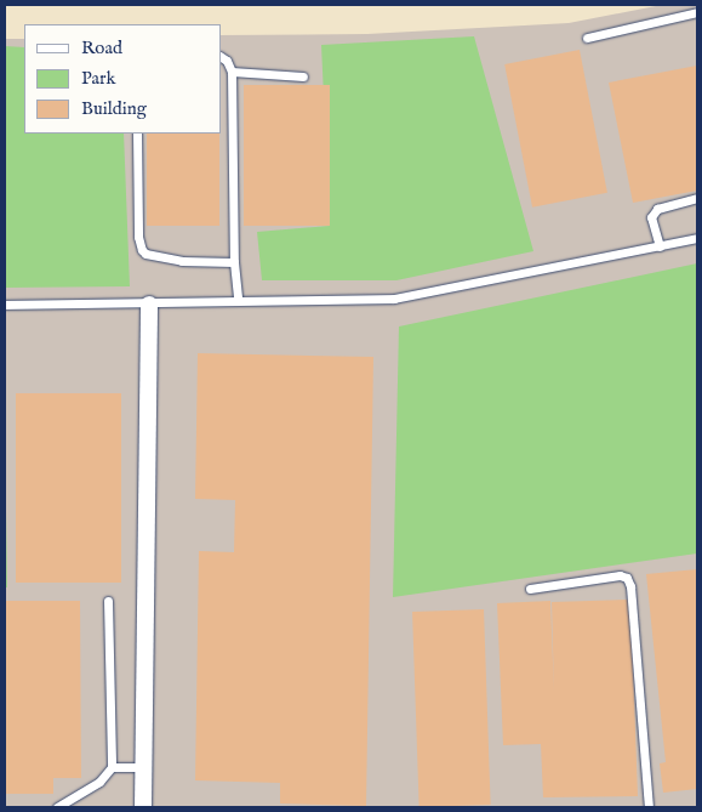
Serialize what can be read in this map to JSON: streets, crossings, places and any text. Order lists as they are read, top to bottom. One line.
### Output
{"legend":["Road","Park","Building"]}
